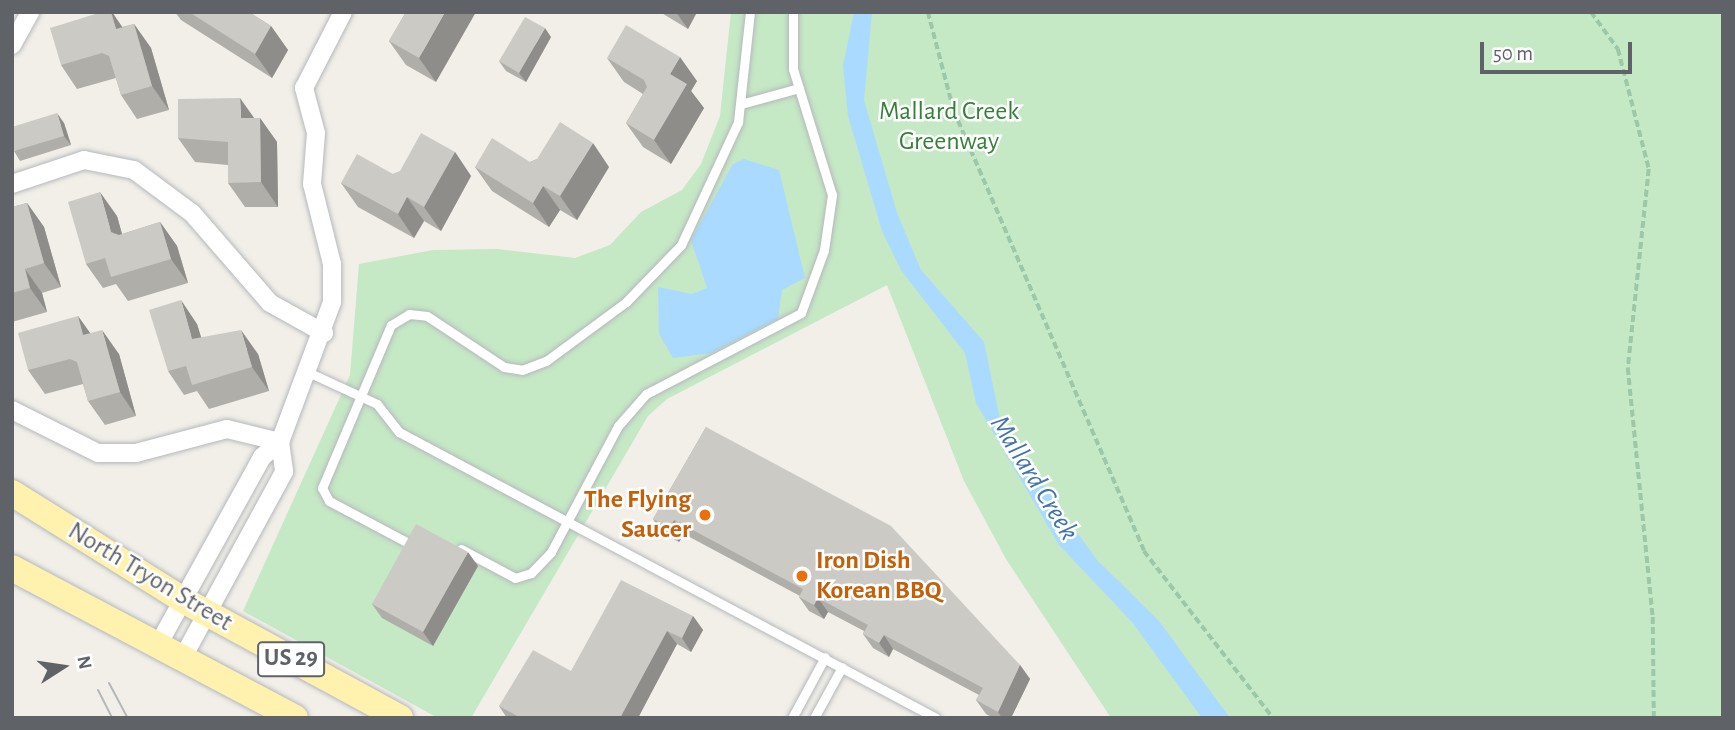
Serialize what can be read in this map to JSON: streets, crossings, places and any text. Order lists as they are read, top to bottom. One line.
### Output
{"streets":{"main road":["North Tryon Street","US 29"]},"water":["Mallard Creek"],"parks":["Mallard Creek Greenway"],"places":["The Flying Saucer","Iron Dish Korean BBQ"],"scale_bar":"50 m","north":"right"}
